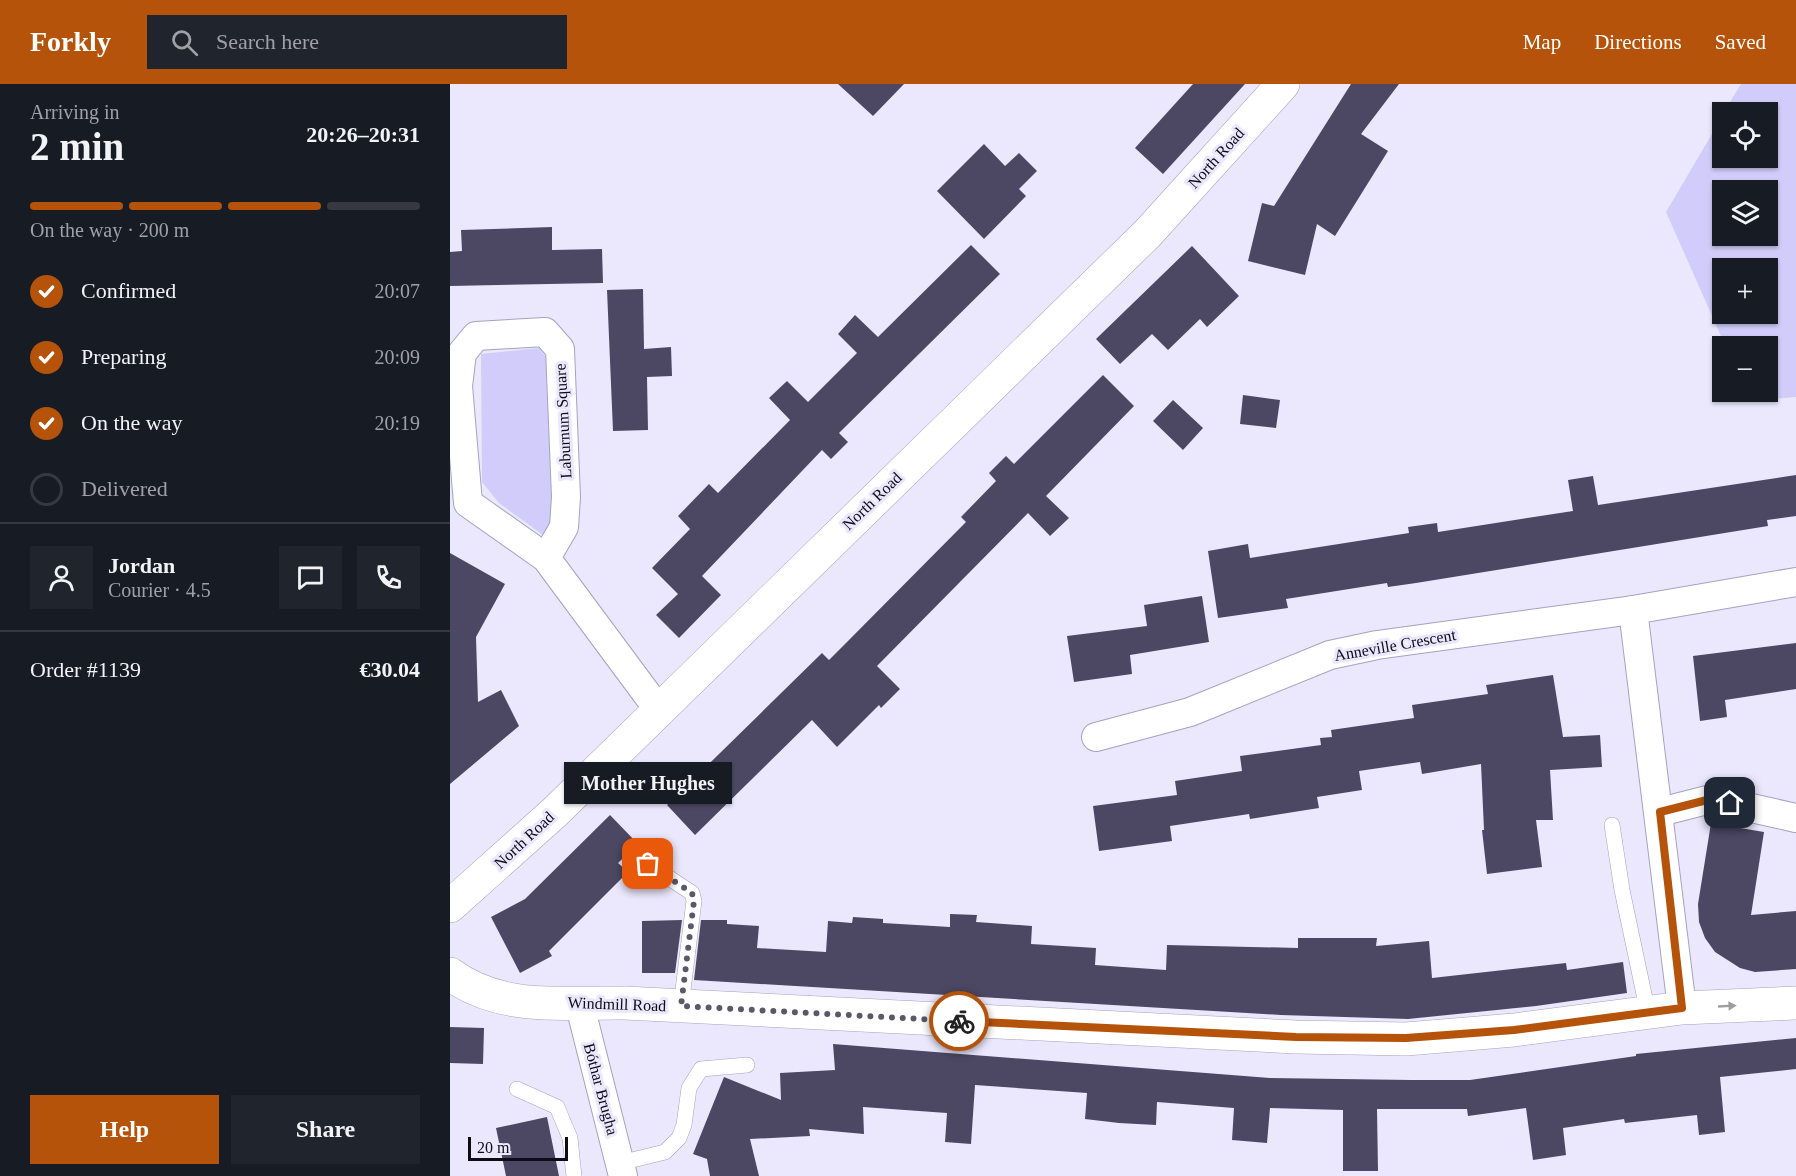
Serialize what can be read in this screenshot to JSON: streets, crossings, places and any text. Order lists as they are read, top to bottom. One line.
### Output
{"streets":{"street":["North Road","Laburnum Square","Anneville Crescent","Windmill Road","Bóthar Brugha"]},"crossings":[["North Road","Laburnum Square"],["Windmill Road","Bóthar Brugha"]],"places":["Mother Hughes"],"scale_bar":"20 m","page":{"header":"Forkly","search":"Search here","nav":["Map","Directions","Saved"],"heading":["2 min","Arriving in","20:26–20:31"],"panel":["Jordan","Courier · 4.5","Order #1139","€30.04"],"map_buttons":["+","−"],"bar":"On the way · 200 m","list":[["Confirmed","20:07"],["Preparing","20:09"],["On the way","20:19"],"Delivered"],"bubble":"Mother Hughes","buttons":["Help","Share"],"scale":"20 m"}}
